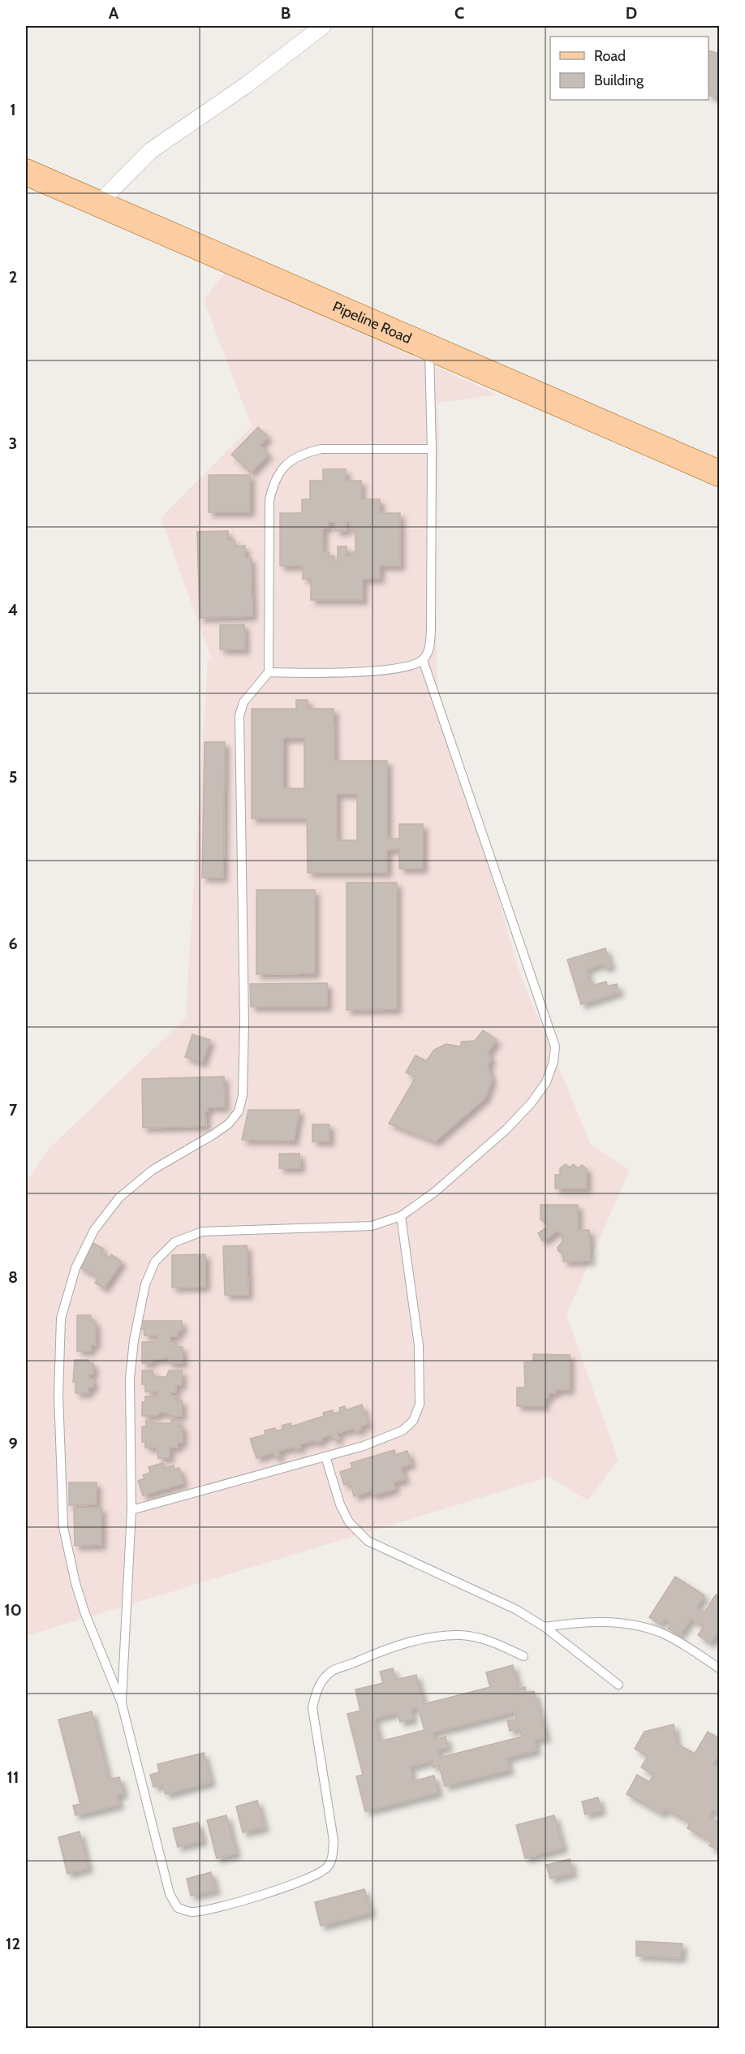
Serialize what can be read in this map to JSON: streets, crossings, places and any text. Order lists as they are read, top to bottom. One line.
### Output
{"streets":{"main road":["Pipeline Road"]},"legend":["Road","Building"],"grid":{"columns":["A","B","C","D"],"rows":["1","2","3","4","5","6","7","8","9","10","11","12"]}}
